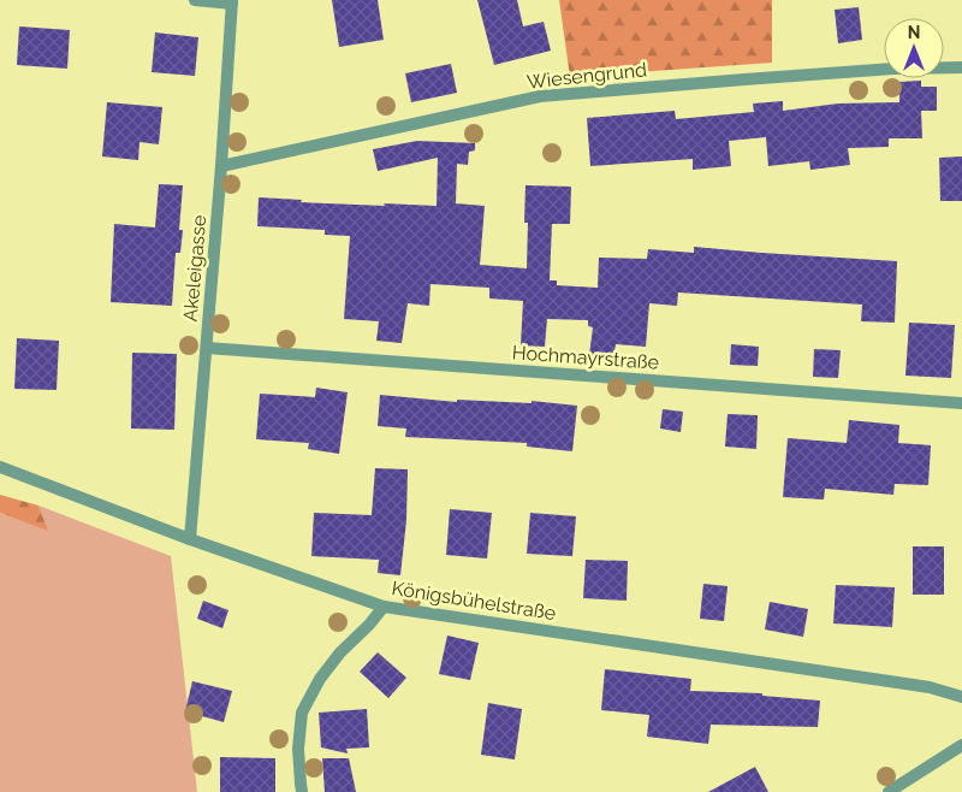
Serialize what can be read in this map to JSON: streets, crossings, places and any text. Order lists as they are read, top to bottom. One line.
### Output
{"streets":{"street":["Wiesengrund","Akeleigasse","Hochmayrstraße","Königsbühelstraße"]},"crossings":[["Wiesengrund","Akeleigasse"],["Akeleigasse","Hochmayrstraße"],["Akeleigasse","Königsbühelstraße"]],"north":"top"}
